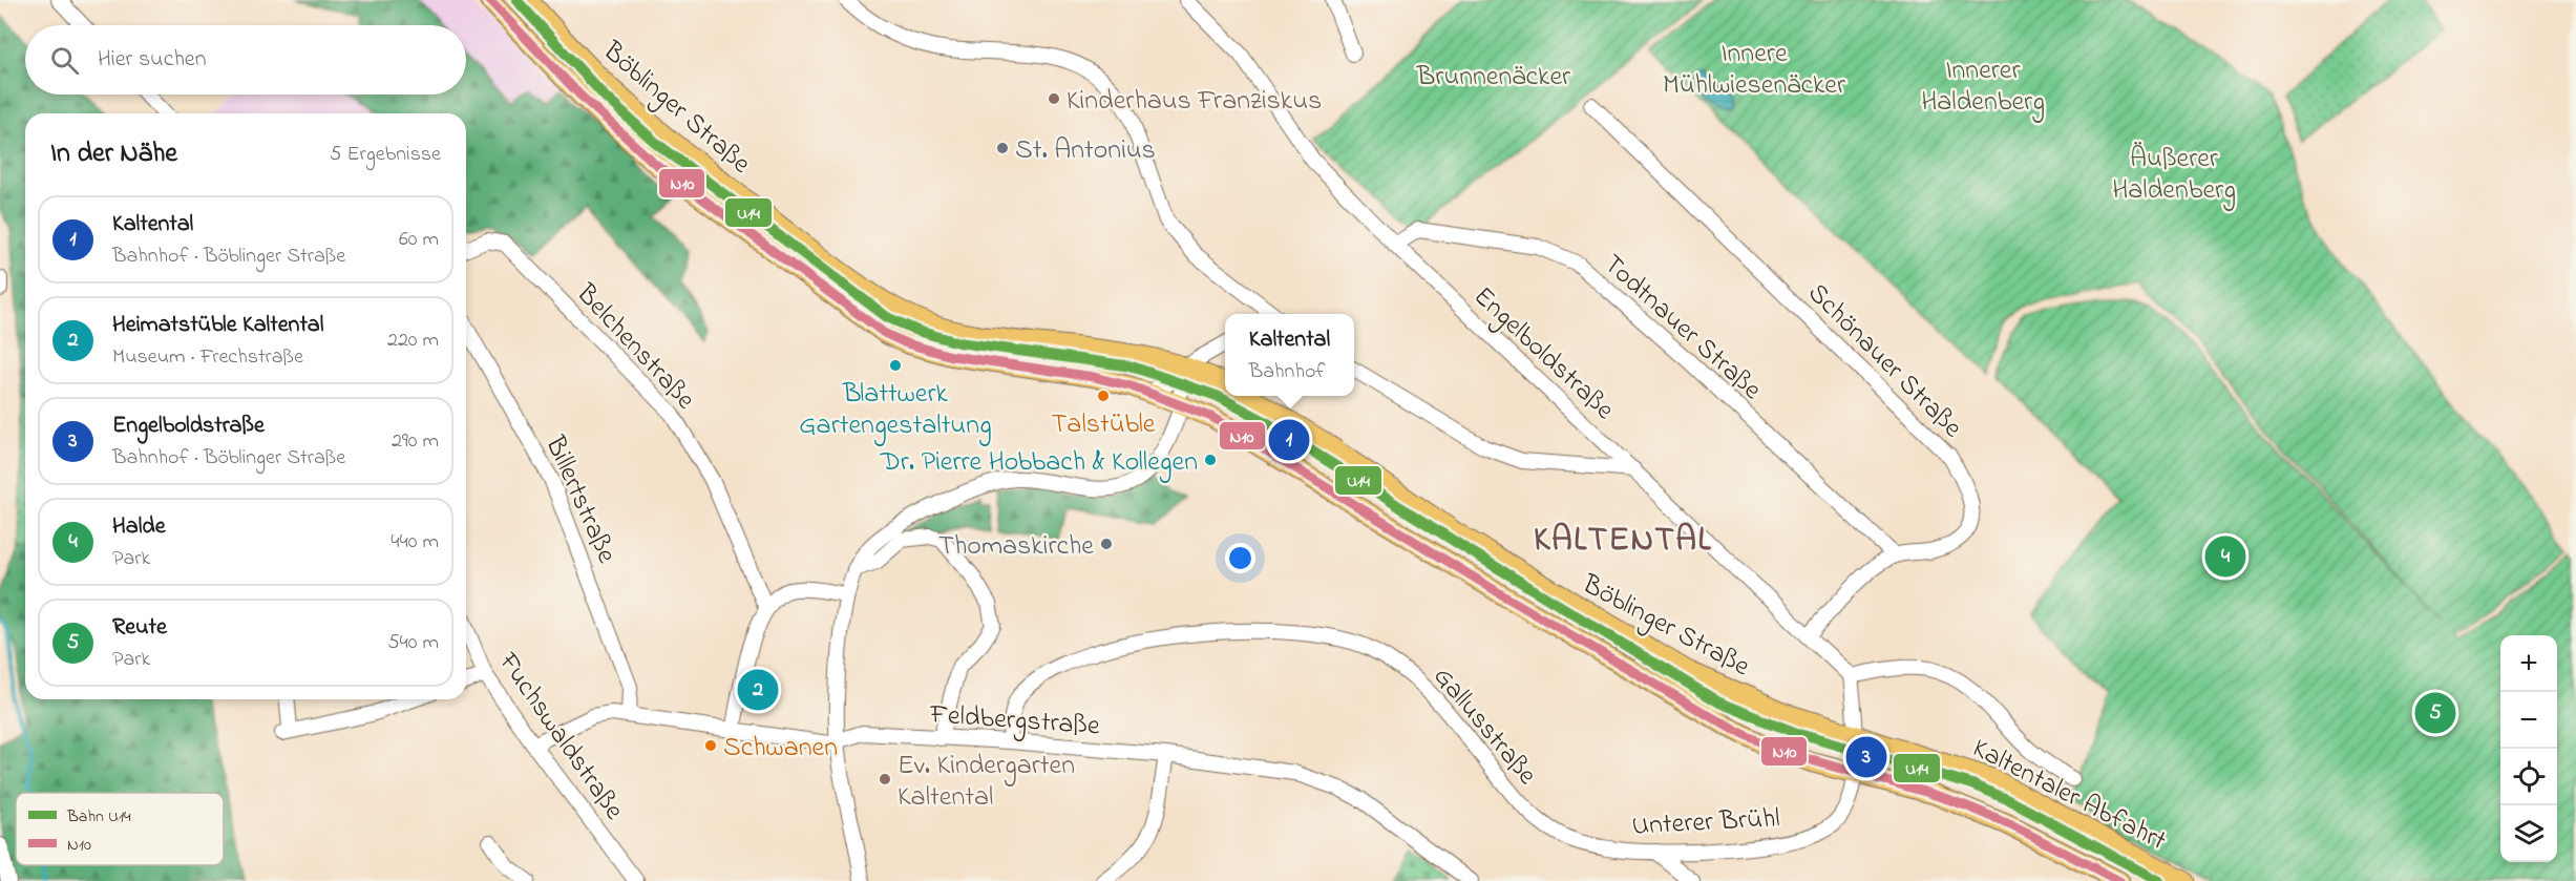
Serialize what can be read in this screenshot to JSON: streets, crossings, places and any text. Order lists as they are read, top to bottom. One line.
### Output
{"streets":{"main road":["Böblinger Straße","Kaltentaler Abfahrt"],"street":["Todtnauer Straße","Belchenstraße","Engelboldstraße","Schönauer Straße","Billertstraße","Feldbergstraße","Gallusstraße","Fuchswaldstraße","Unterer Brühl"]},"crossings":[["Böblinger Straße","Kaltentaler Abfahrt"],["Böblinger Straße","Unterer Brühl"],["Todtnauer Straße","Engelboldstraße"],["Todtnauer Straße","Schönauer Straße"],["Engelboldstraße","Schönauer Straße"],["Billertstraße","Feldbergstraße"],["Feldbergstraße","Gallusstraße"],["Feldbergstraße","Fuchswaldstraße"],["Gallusstraße","Unterer Brühl"]],"districts":["KALTENTAL"],"parks":["Innere Mühlwiesenäcker","Innerer Haldenberg","Brunnenäcker","Äußerer Haldenberg"],"places":["Kinderhaus Franziskus","St. Antonius","Blattwerk Gartengestaltung","Talstüble","Dr. Pierre Hobbach & Kollegen","Thomaskirche","Schwanen","Ev. Kindergarten Kaltental"],"lines":["rail line U14","transit line N10"],"legend":["Bahn U14","N10"],"page":{"search":"Hier suchen","heading":["In der Nähe","5 Ergebnisse"],"list":[{"mark":"1","name":"Kaltental","note":"Bahnhof · Böblinger Straße","value":"60 m"},{"mark":"2","name":"Heimatstüble Kaltental","note":"Museum · Frechstraße","value":"220 m"},{"mark":"3","name":"Engelboldstraße","note":"Bahnhof · Böblinger Straße","value":"290 m"},{"mark":"4","name":"Halde","note":"Park","value":"440 m"},{"mark":"5","name":"Reute","note":"Park","value":"540 m"}],"popup":["Kaltental","Bahnhof"],"pins":["1","4","2","5","3"],"map_buttons":["+","−"]}}
